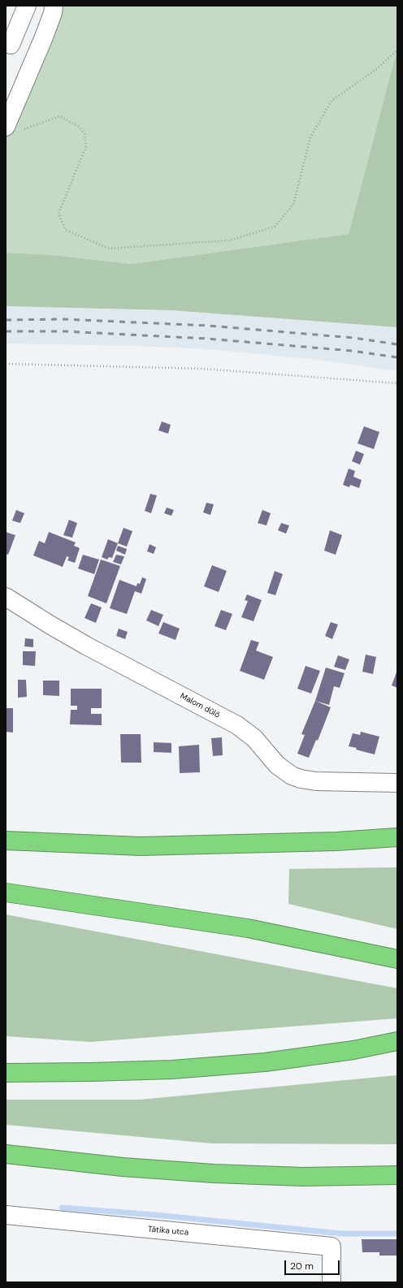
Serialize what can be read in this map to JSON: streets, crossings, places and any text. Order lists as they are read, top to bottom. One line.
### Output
{"streets":{"street":["Malom dűlő","Tátika utca"]},"scale_bar":"20 m"}
